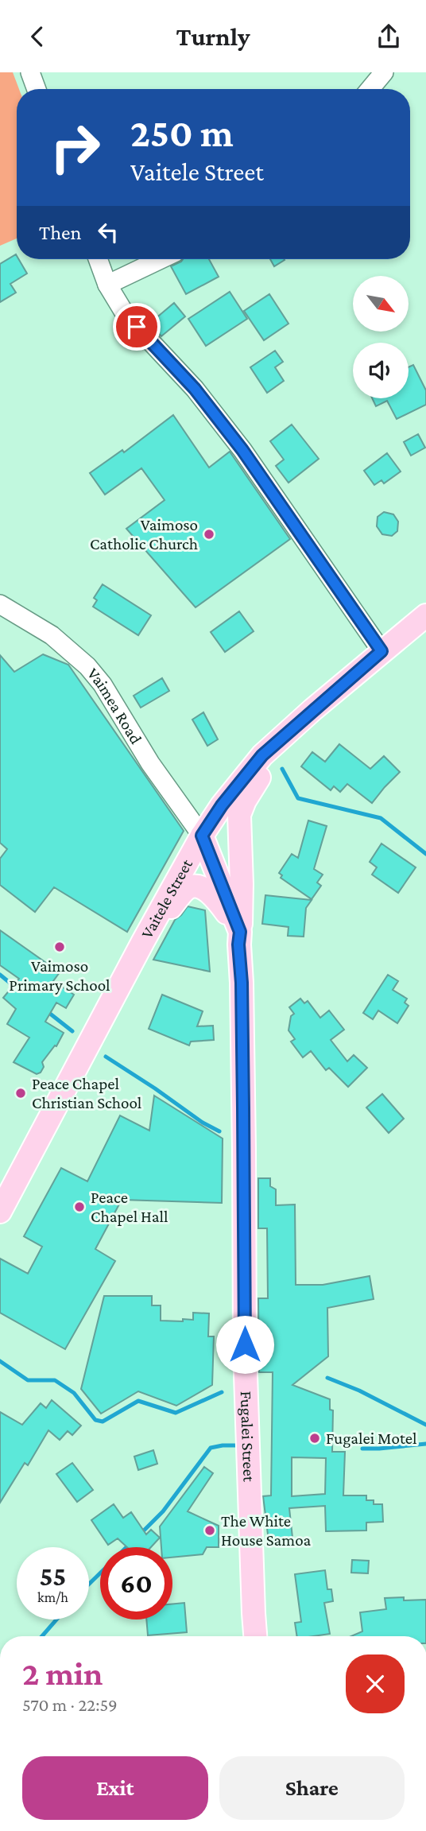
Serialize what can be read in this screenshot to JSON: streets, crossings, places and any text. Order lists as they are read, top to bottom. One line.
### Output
{"streets":{"main road":["Vaitele Street","Fugalei Street"],"street":["Vaimea Road"]},"crossings":[["Vaimea Road","Vaitele Street"],["Vaimea Road","Fugalei Street"],["Vaitele Street","Fugalei Street"]],"places":["Vaimoso Catholic Church","Vaimoso Primary School","Peace Chapel Christian School","Peace Chapel Hall","Fugalei Motel","The White House Samoa"],"north":"bottom right","page":{"header":"Turnly","turn":["250 m","Vaitele Street"],"then":"Then","speed":"55 km/h","limit":"60","heading":["2 min","570 m · 22:59"],"buttons":["Exit","Share"]}}
